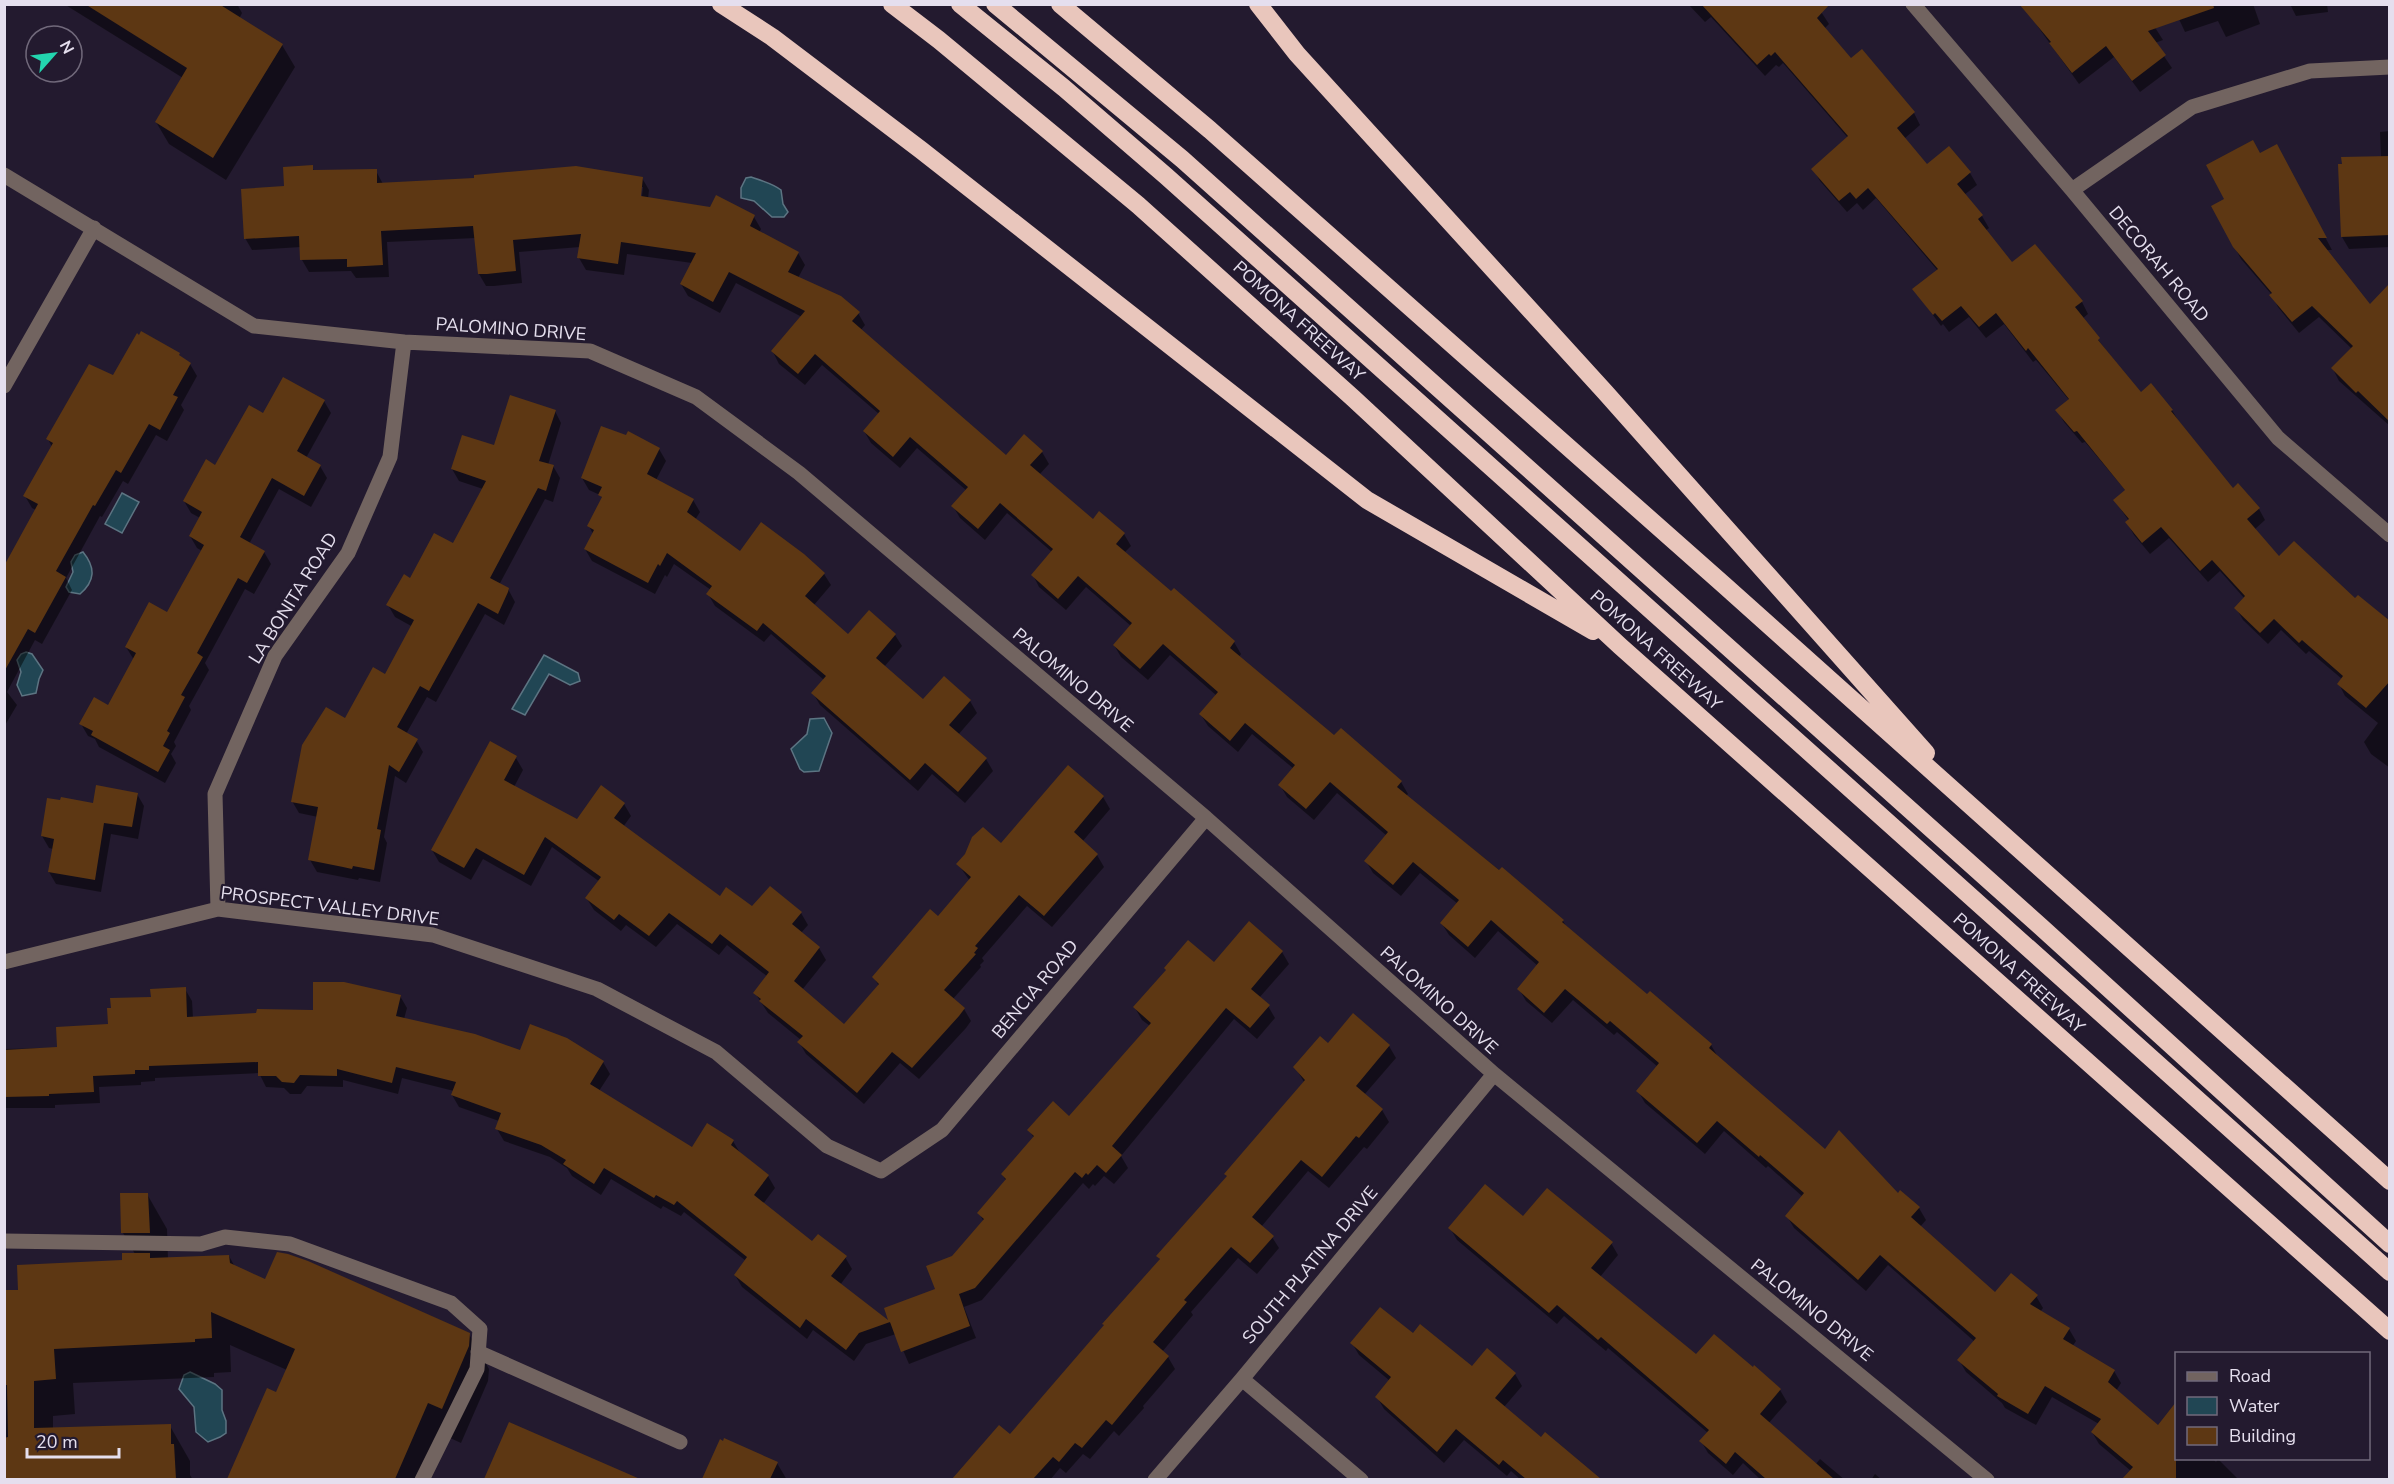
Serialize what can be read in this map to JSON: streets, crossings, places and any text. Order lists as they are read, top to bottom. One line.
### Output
{"streets":{"highway":["POMONA FREEWAY"],"street":["DECORAH ROAD","PALOMINO DRIVE","LA BONITA ROAD","PROSPECT VALLEY DRIVE","BENCIA ROAD","SOUTH PLATINA DRIVE"]},"crossings":[["PALOMINO DRIVE","LA BONITA ROAD"],["PALOMINO DRIVE","BENCIA ROAD"],["PALOMINO DRIVE","SOUTH PLATINA DRIVE"],["LA BONITA ROAD","PROSPECT VALLEY DRIVE"],["PROSPECT VALLEY DRIVE","BENCIA ROAD"]],"legend":["Road","Water","Building"],"scale_bar":"20 m","north":"top right"}
